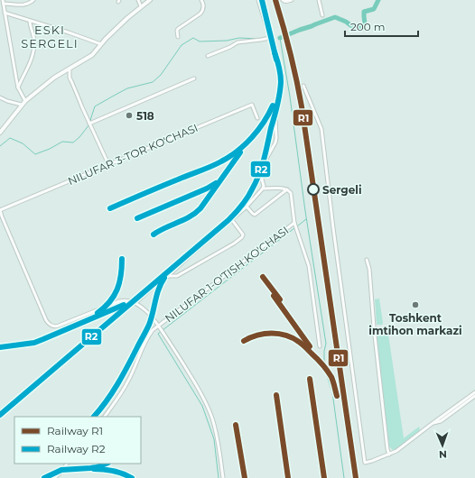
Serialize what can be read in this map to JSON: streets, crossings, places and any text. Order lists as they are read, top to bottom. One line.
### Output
{"streets":{"street":["NILUFAR 3-TOR KO'CHASI","NILUFAR 1-O'TISH KO'CHASI"]},"districts":["ESKI SERGELI"],"places":["518","Sergeli","Toshkent imtihon markazi"],"lines":["rail line R1","rail line R2"],"legend":["Railway R1","Railway R2"],"scale_bar":"200 m","north":"bottom"}
